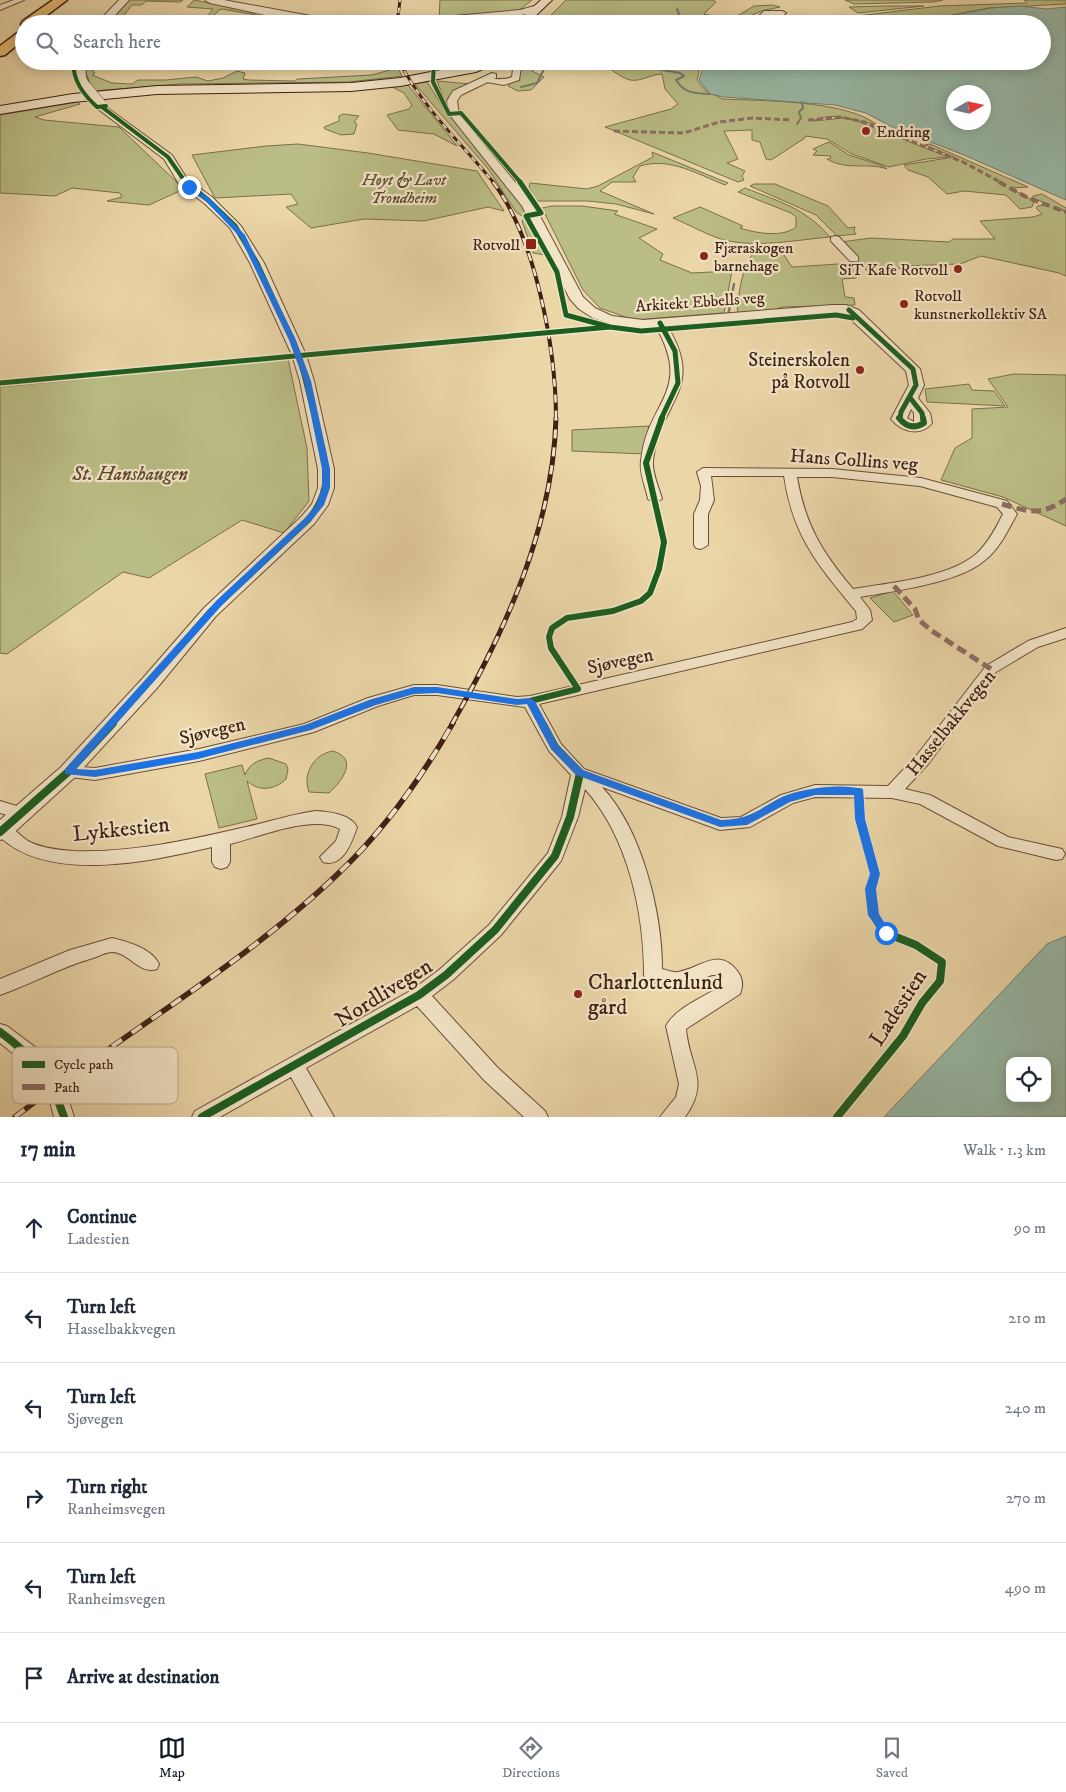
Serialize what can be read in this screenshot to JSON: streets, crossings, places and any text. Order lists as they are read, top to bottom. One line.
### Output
{"streets":{"street":["Arkitekt Ebbells veg","Hans Collins veg","Sjøvegen","Hasselbakkvegen","Lykkestien","Nordlivegen"],"cycle path":["Ladestien"]},"crossings":[["Hans Collins veg","Sjøvegen"],["Sjøvegen","Hasselbakkvegen"],["Hasselbakkvegen","Nordlivegen"]],"parks":["Høyt & Lavt Trondheim","St. Hanshaugen"],"places":{"other":["Endring","Fjæraskogen barnehage","SiT Kafe Rotvoll","Rotvoll kunstnerkollektiv SA","Steinerskolen på Rotvoll","Charlottenlund gård"],"transit":["Rotvoll"]},"legend":["Cycle path","Path"],"north":"right","page":{"search":"Search here","heading":["17 min","Walk · 1.3 km"],"list":[["Continue","Ladestien","90 m"],["Turn left","Hasselbakkvegen","210 m"],["Turn left","Sjøvegen","240 m"],["Turn right","Ranheimsvegen","270 m"],["Turn left","Ranheimsvegen","490 m"],"Arrive at destination"],"nav":["Map","Directions","Saved"]}}
